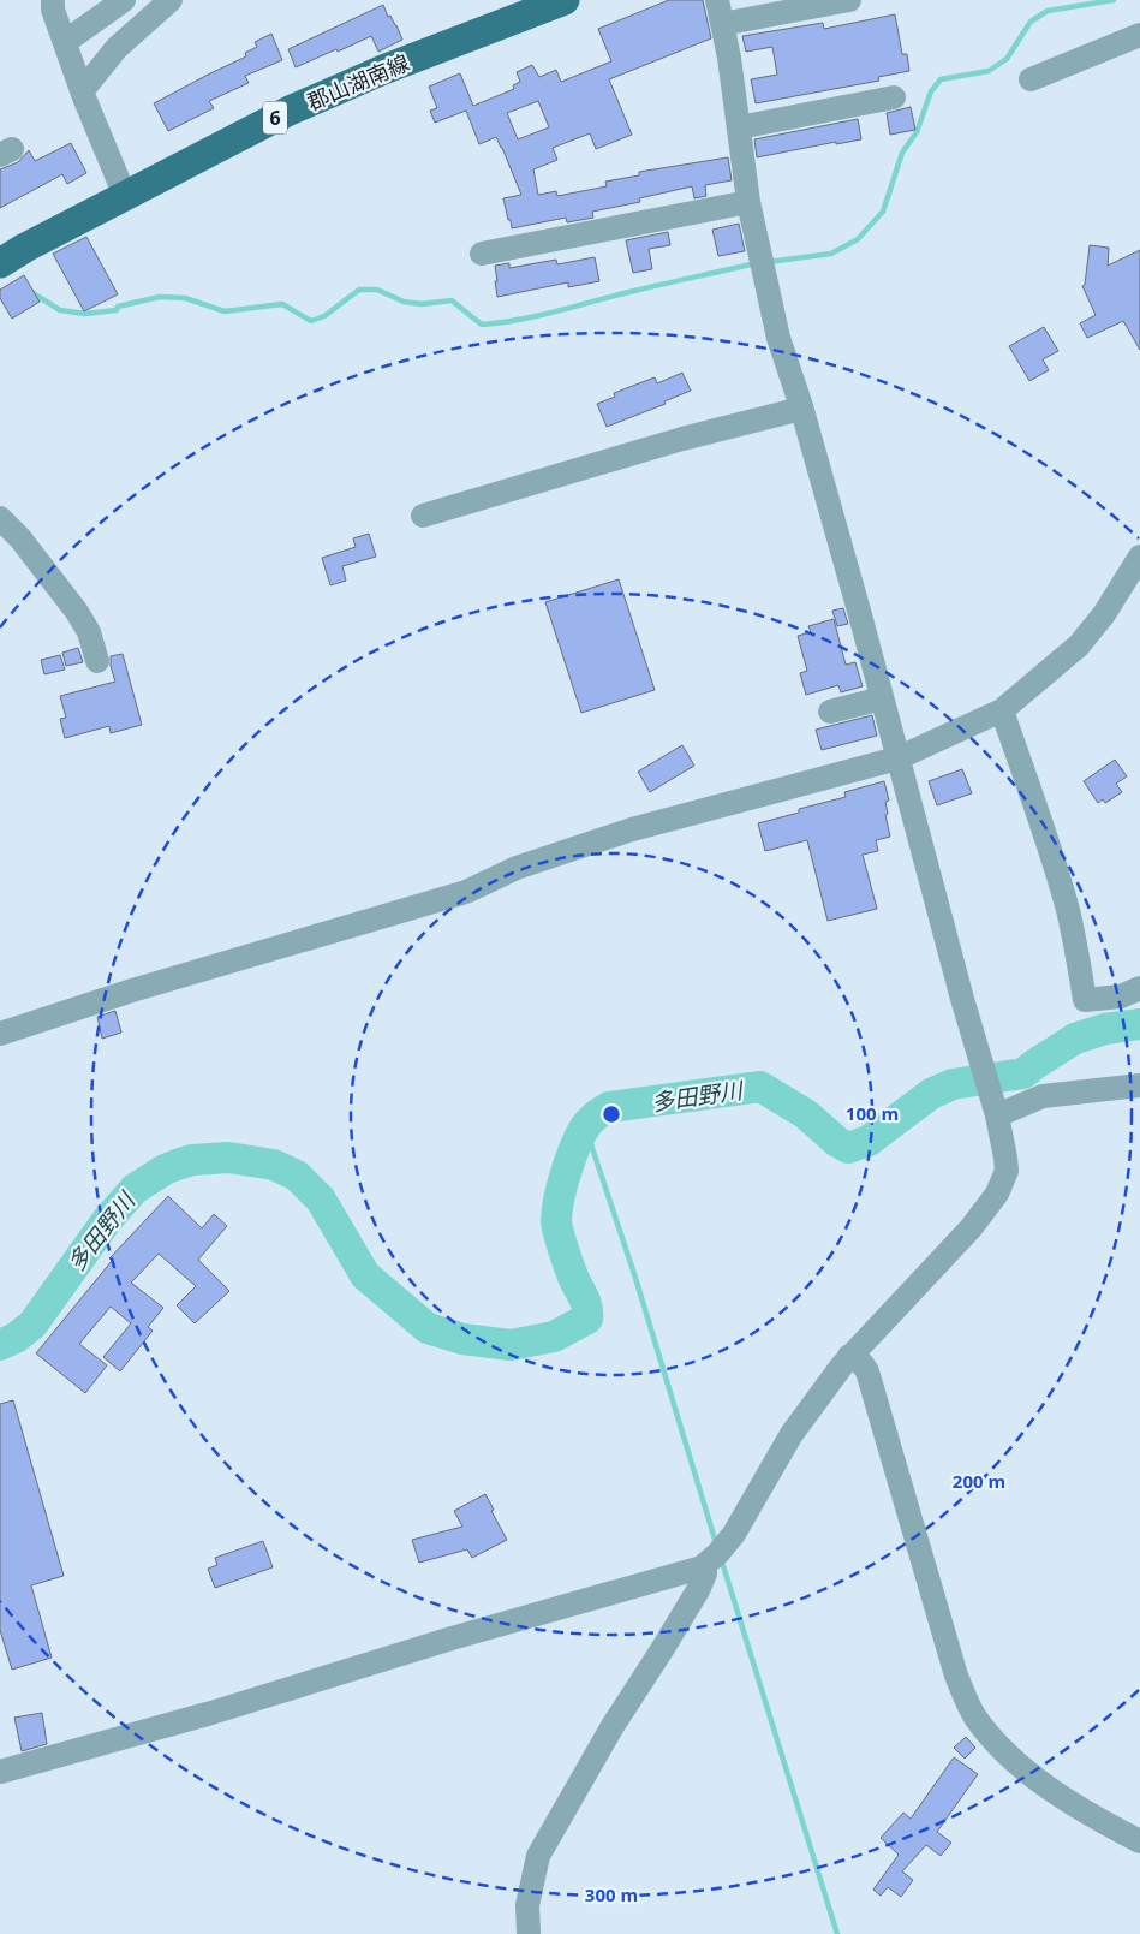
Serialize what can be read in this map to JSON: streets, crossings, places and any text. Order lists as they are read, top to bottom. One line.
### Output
{"streets":{"main road":["郡山湖南線","6"]},"water":["多田野川"],"rings":["100 m","200 m","300 m"]}
